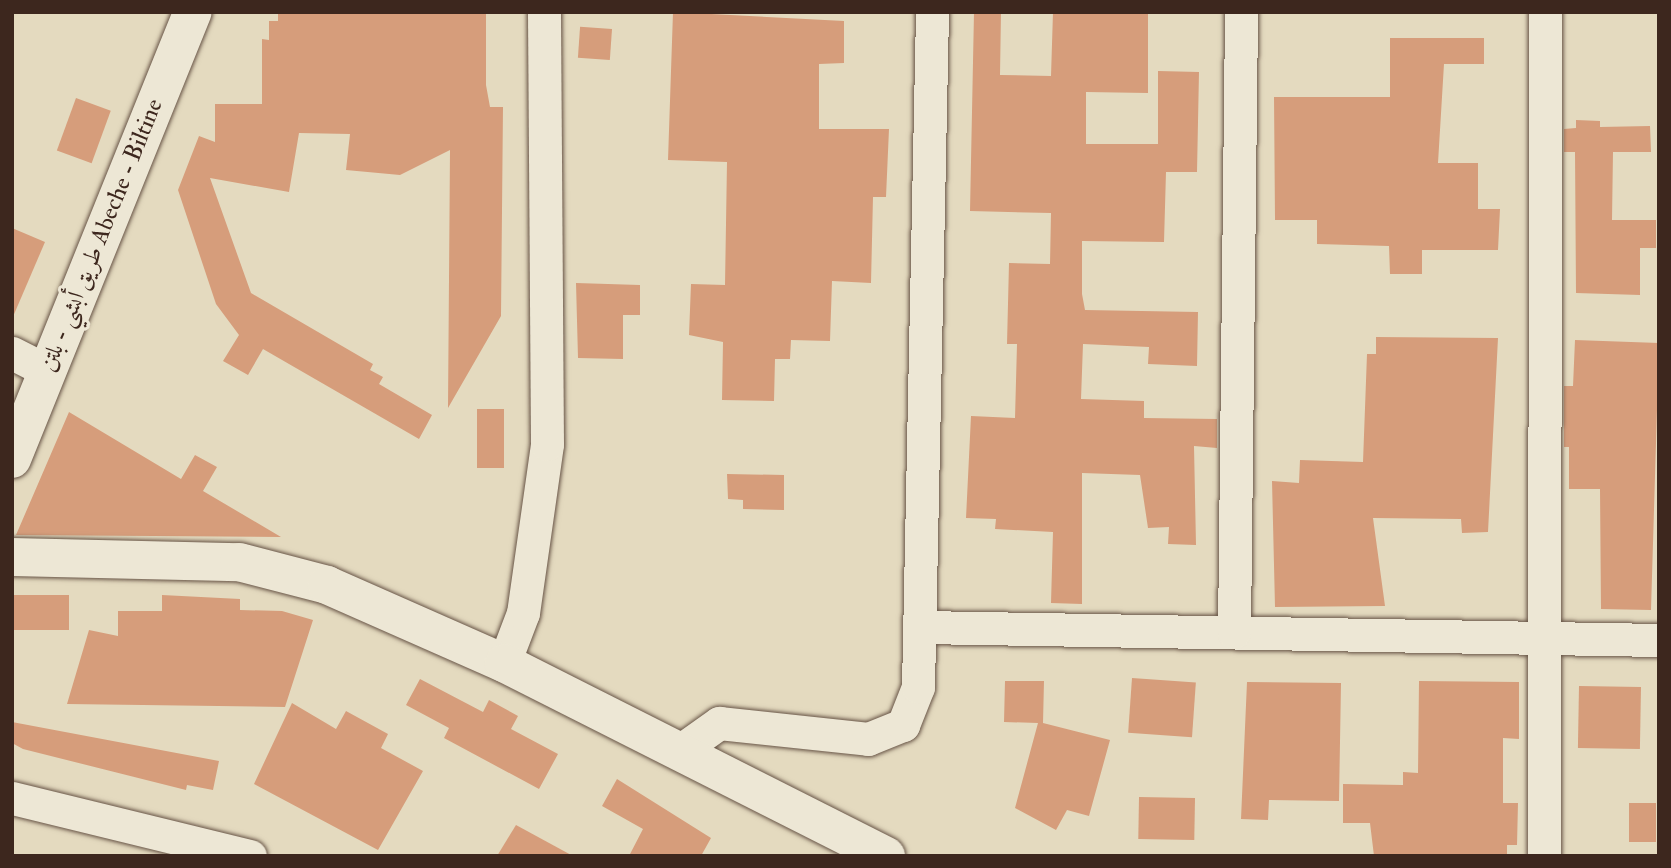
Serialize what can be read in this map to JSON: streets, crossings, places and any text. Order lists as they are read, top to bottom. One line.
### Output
{"streets":{"street":["طريق أبشي - بلتن Abeche - Biltine"]}}
